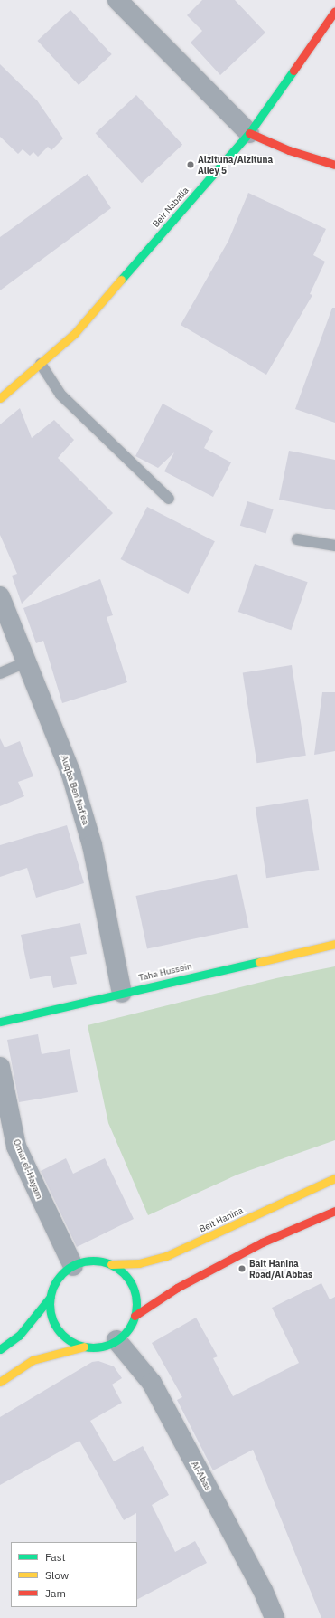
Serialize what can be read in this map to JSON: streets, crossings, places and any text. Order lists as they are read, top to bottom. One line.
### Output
{"streets":{"street":["Beir Naballa","Auqba Ben Naf'ea","Taha Hussein","Omar el-Hayam","Beit Hanina","Al-Abas"]},"crossings":[["Auqba Ben Naf'ea","Taha Hussein"],["Omar el-Hayam","Beit Hanina"],["Omar el-Hayam","Al-Abas"],["Beit Hanina","Al-Abas"]],"places":["Alzituna/Alzituna Alley 5","Bait Hanina Road/Al Abbas"],"legend":["Fast","Slow","Jam"]}
